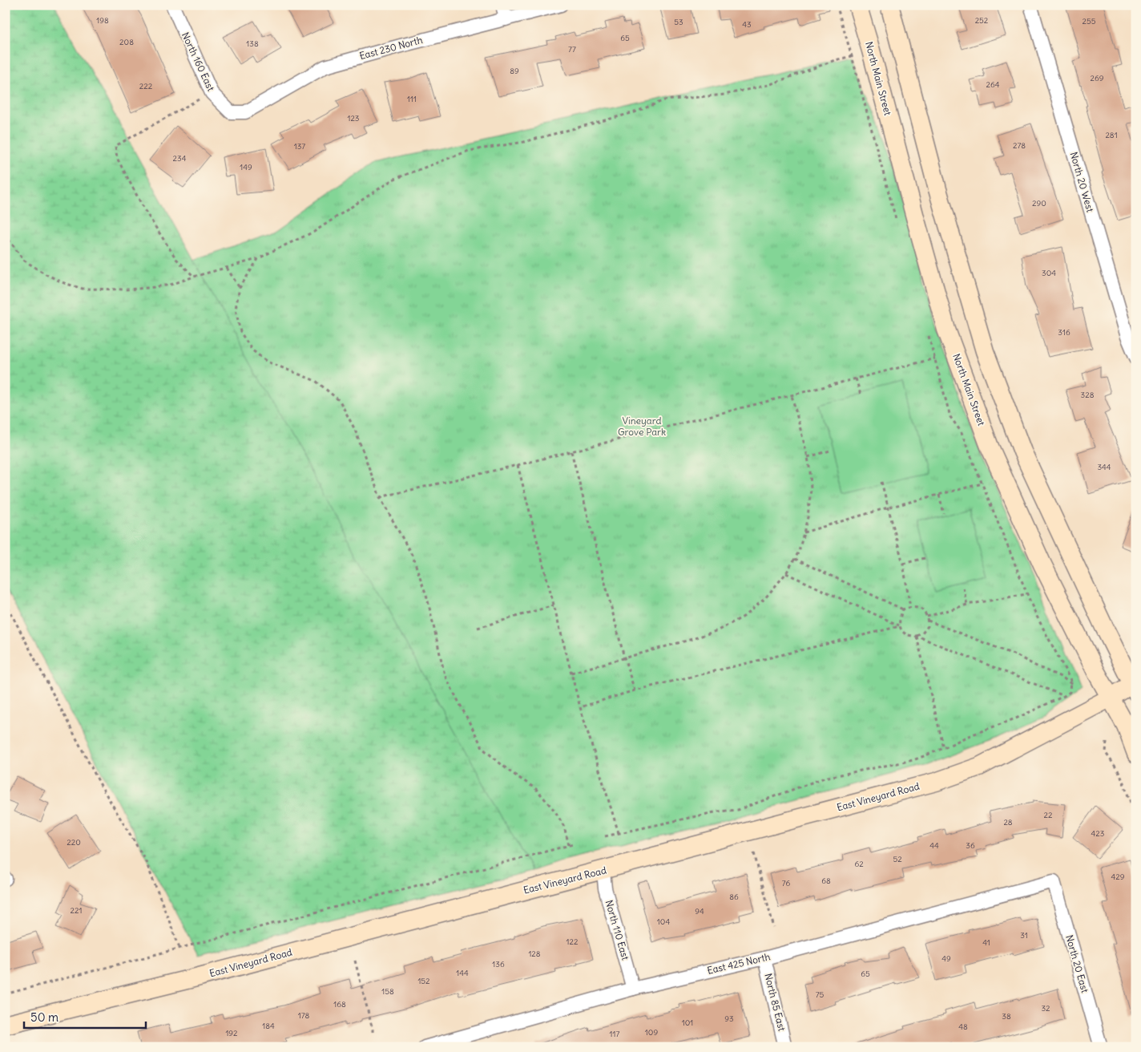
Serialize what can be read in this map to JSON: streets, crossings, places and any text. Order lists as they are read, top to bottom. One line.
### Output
{"streets":{"main road":["North Main Street","East Vineyard Road"],"street":["East 230 North","North 160 East","North 20 West","North 110 East","East 425 North","North 20 East","North 85 East"]},"crossings":[["East 230 North","North 160 East"],["North Main Street","East Vineyard Road"],["East Vineyard Road","North 110 East"],["North 110 East","East 425 North"],["East 425 North","North 20 East"],["East 425 North","North 85 East"]],"parks":["Vineyard Grove Park"],"house_numbers":["198","252","255","53","43","65","208","138","77","89","269","264","222","111","123","281","278","137","234","149","290","304","316","328","344","22","28","423","220","44","36","52","62","429","68","76","86","221","94","104","31","122","41","128","49","136","144","65","152","158","75","168","32","178","38","93","101","184","48","109","192","117"],"scale_bar":"50 m"}
